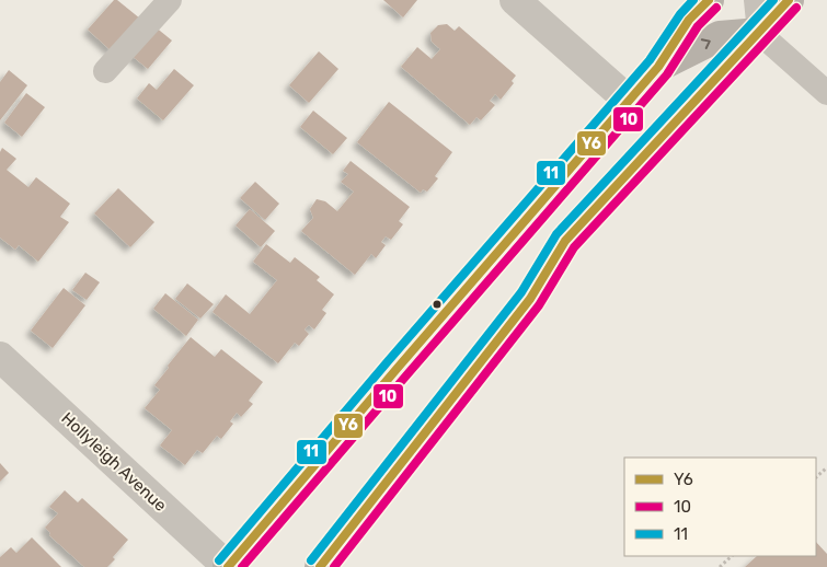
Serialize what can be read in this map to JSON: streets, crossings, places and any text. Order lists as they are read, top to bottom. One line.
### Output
{"streets":{"street":["Hollyleigh Avenue"]},"lines":["transit line Y6","transit line 11","transit line 10"],"legend":["Y6","10","11"]}
